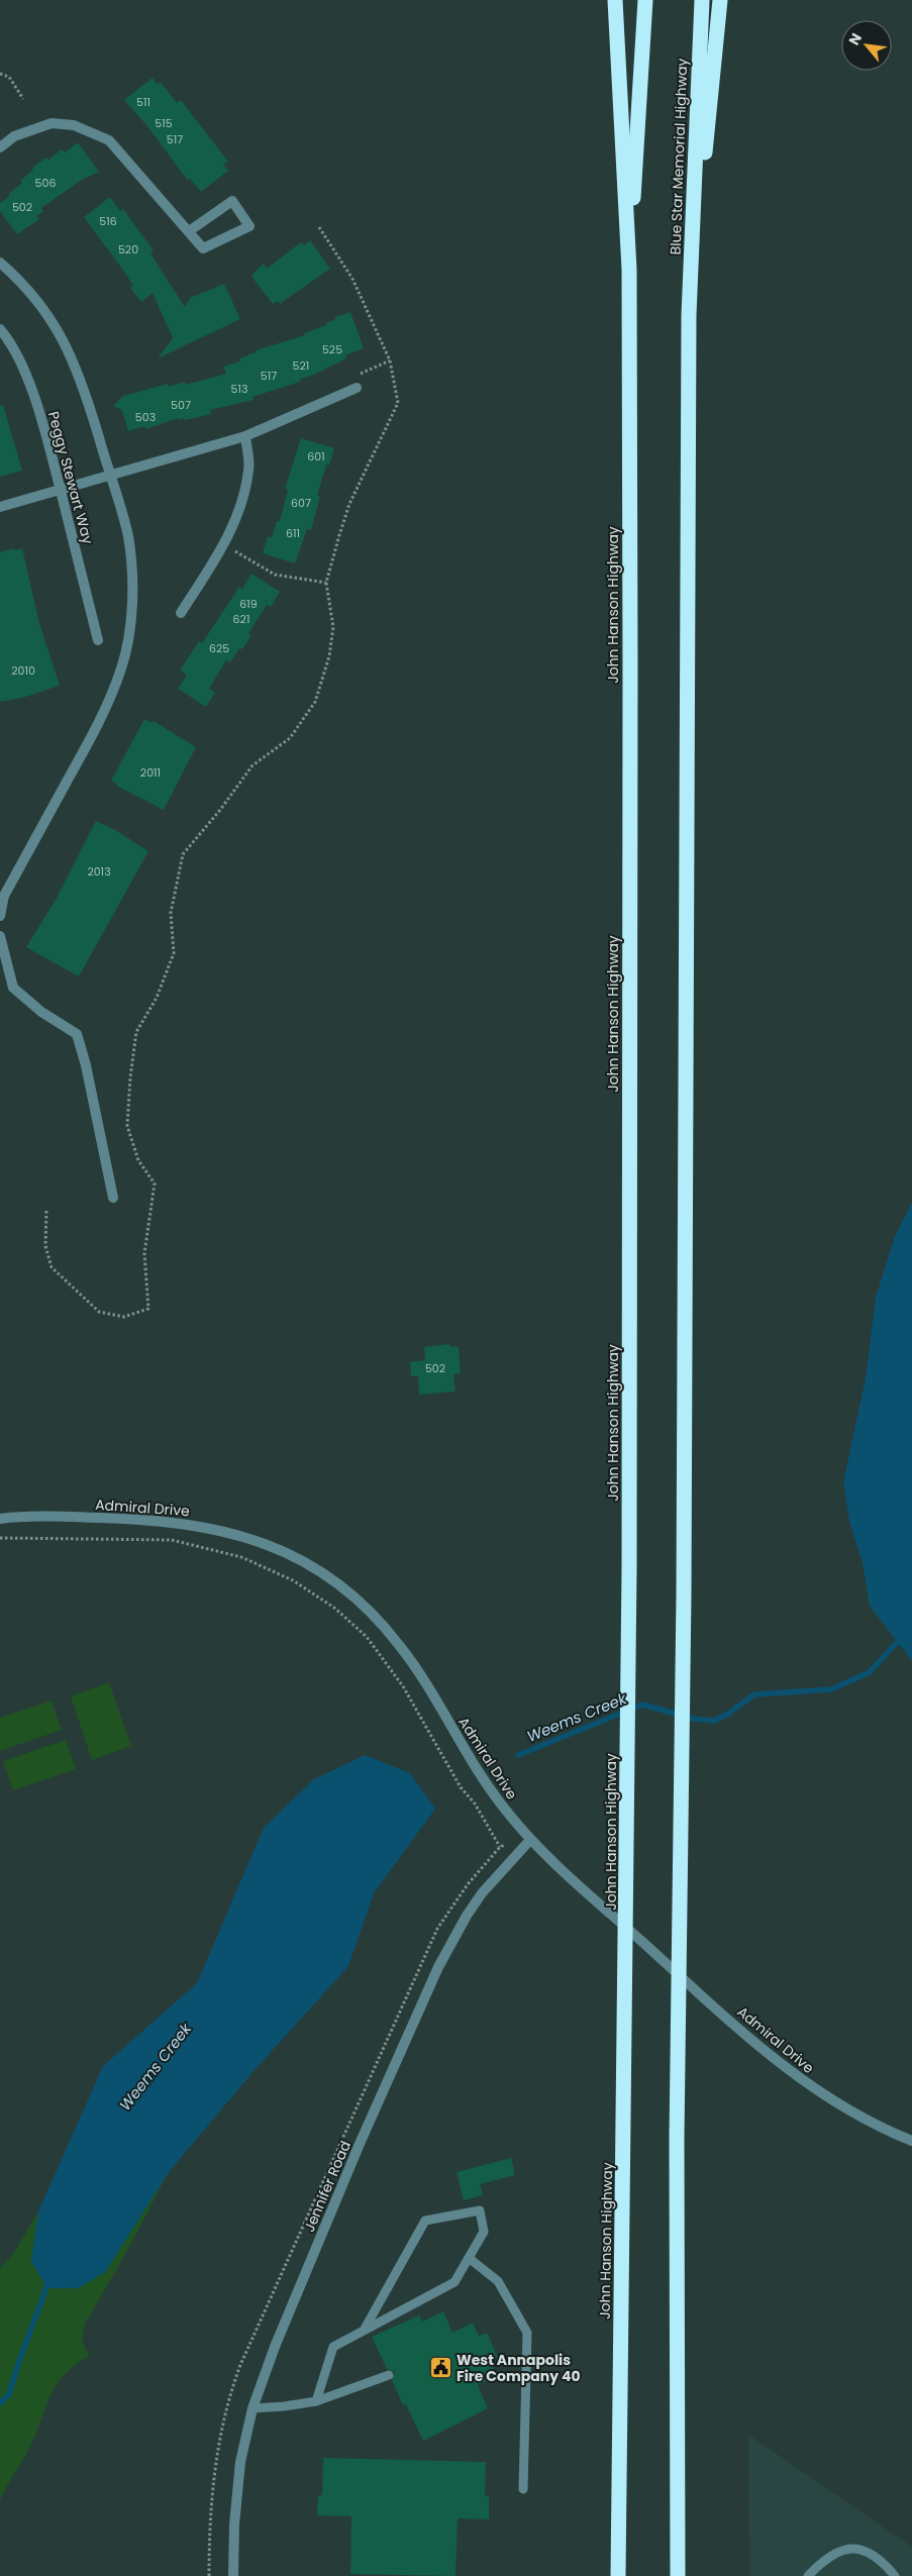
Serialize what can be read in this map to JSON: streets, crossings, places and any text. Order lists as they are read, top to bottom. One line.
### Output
{"streets":{"highway":["Blue Star Memorial Highway","John Hanson Highway"],"street":["Peggy Stewart Way","Admiral Drive","Jennifer Road"]},"crossings":[["Admiral Drive","Jennifer Road"]],"water":["Weems Creek"],"places":{"public building":["West Annapolis Fire Company 40"]},"house_numbers":["511","515","517","506","502","516","520","525","521","517","513","507","503","601","607","611","619","621","625","2010","2011","2013","502"],"north":"top left"}
